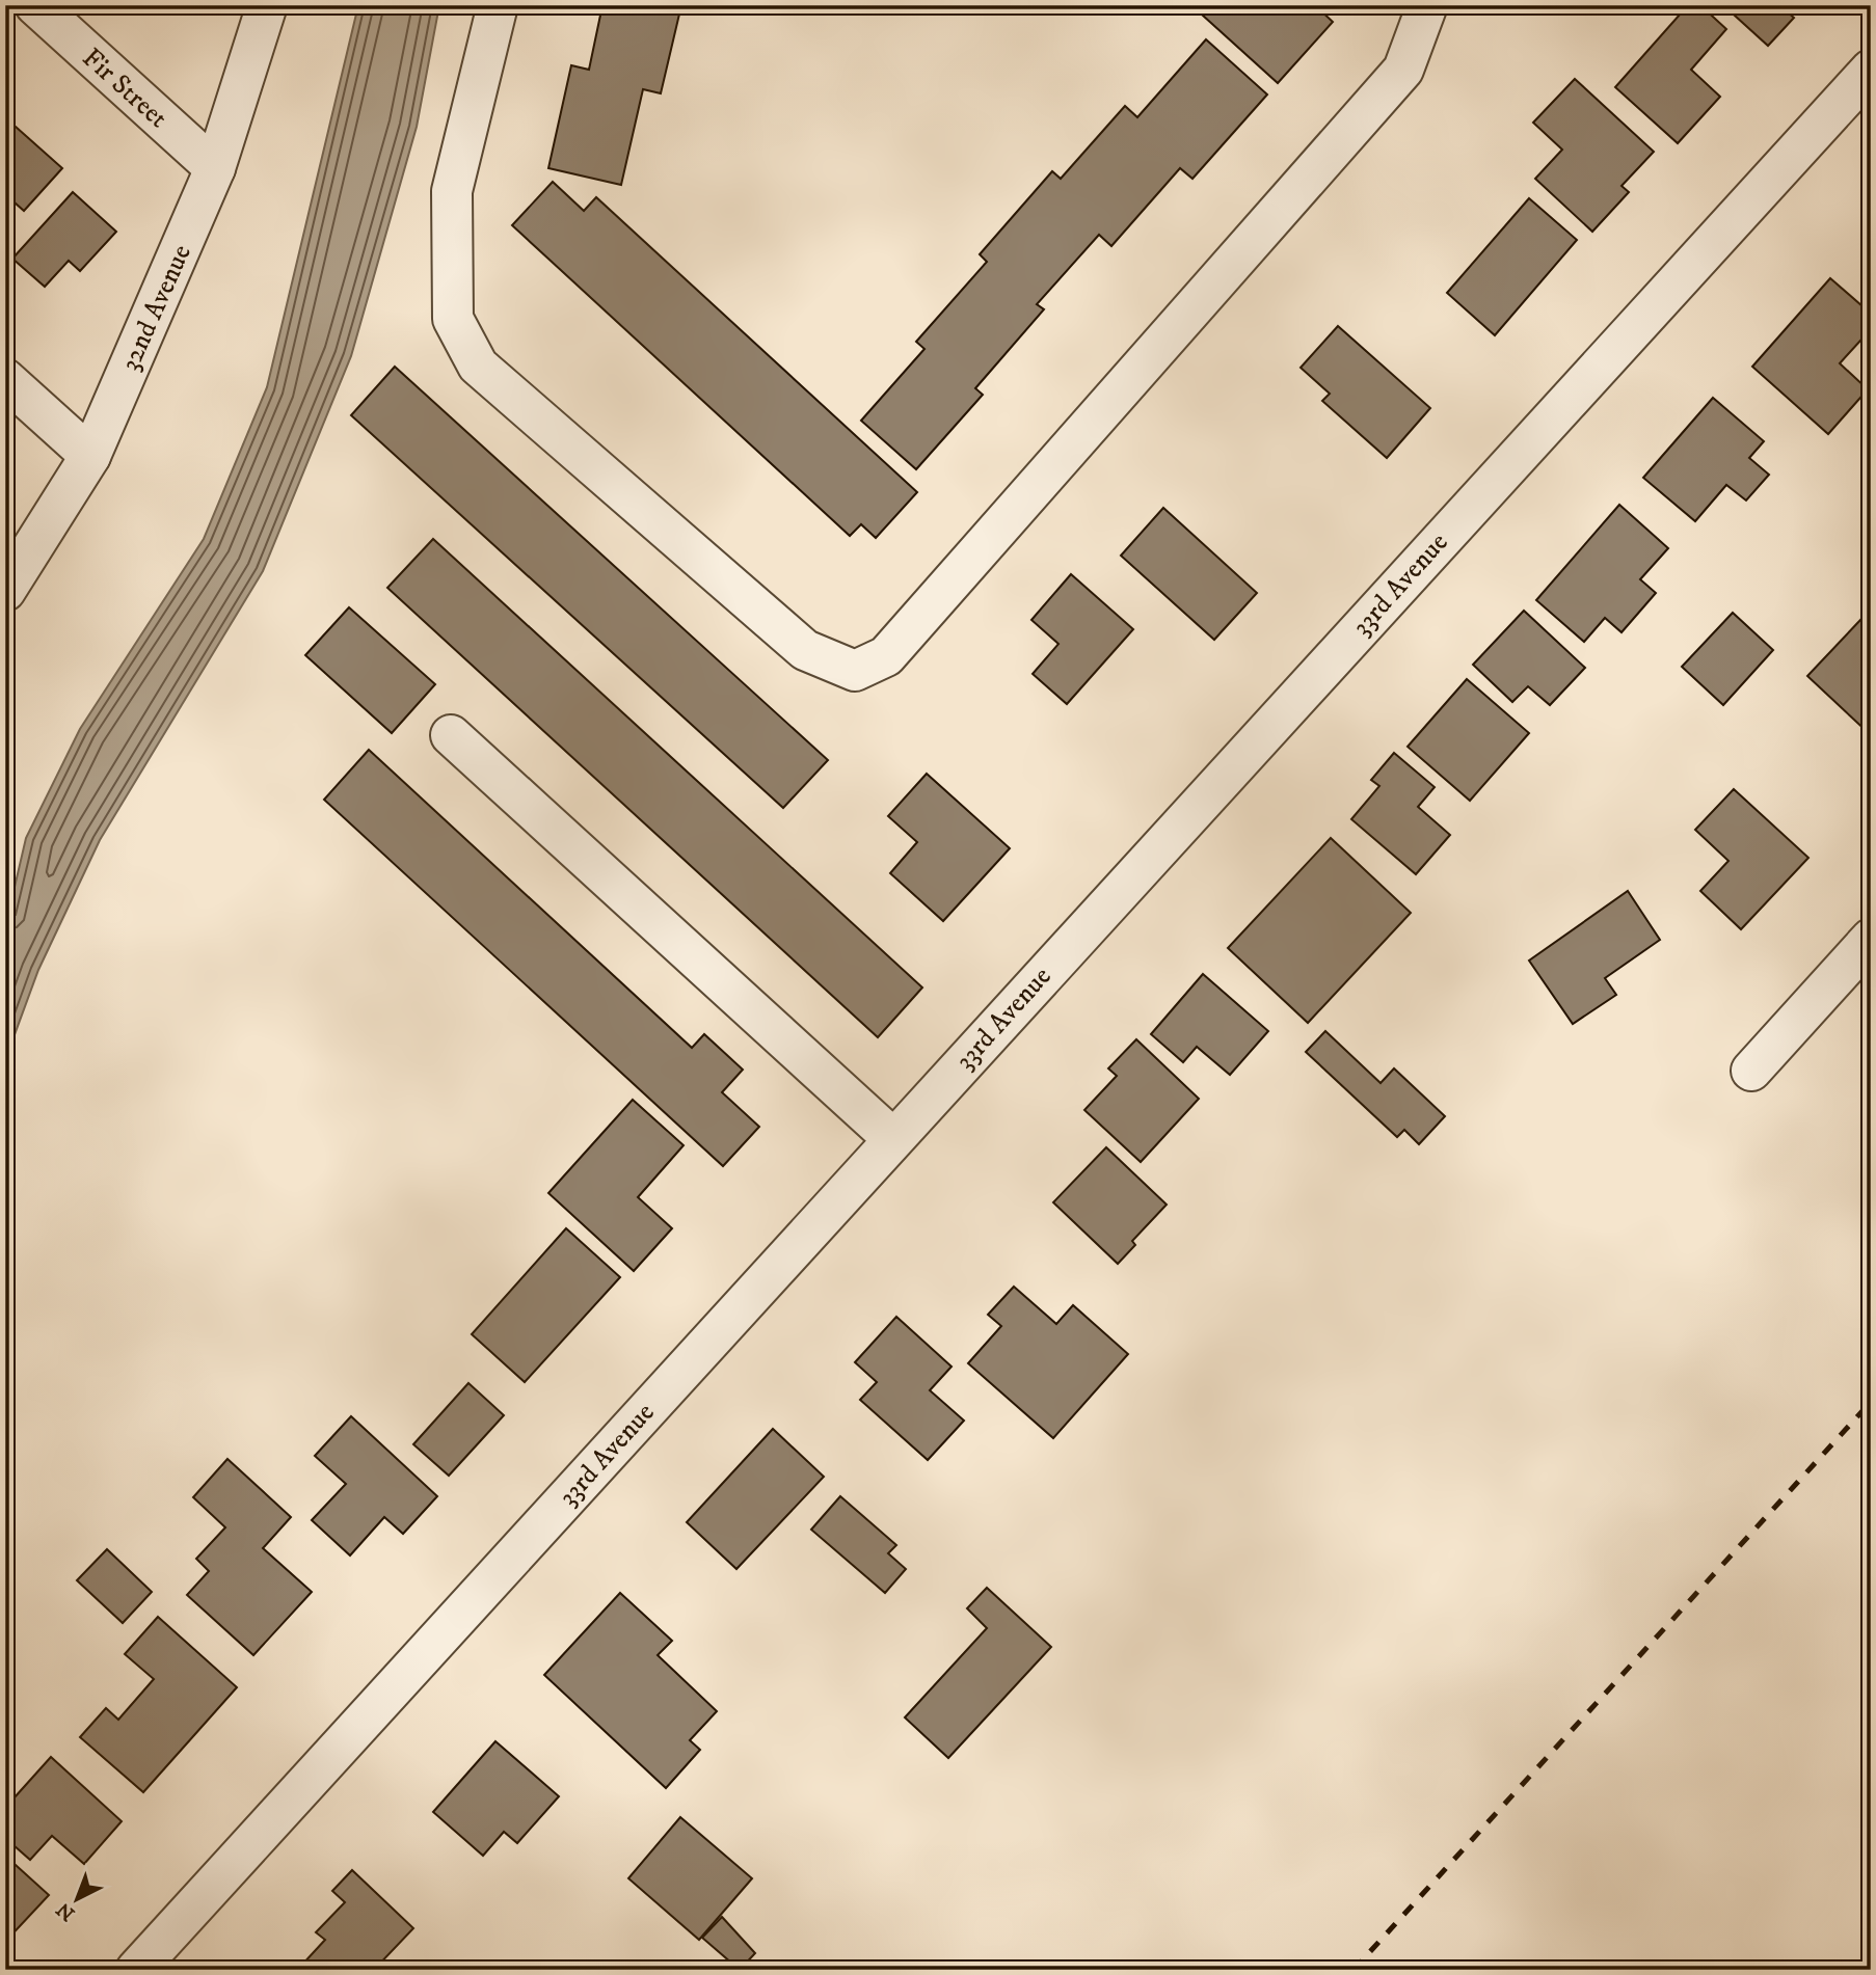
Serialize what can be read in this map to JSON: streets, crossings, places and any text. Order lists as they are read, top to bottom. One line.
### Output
{"streets":{"street":["Fir Street","32nd Avenue","33rd Avenue"]},"crossings":[["Fir Street","32nd Avenue"]],"north":"bottom left"}
